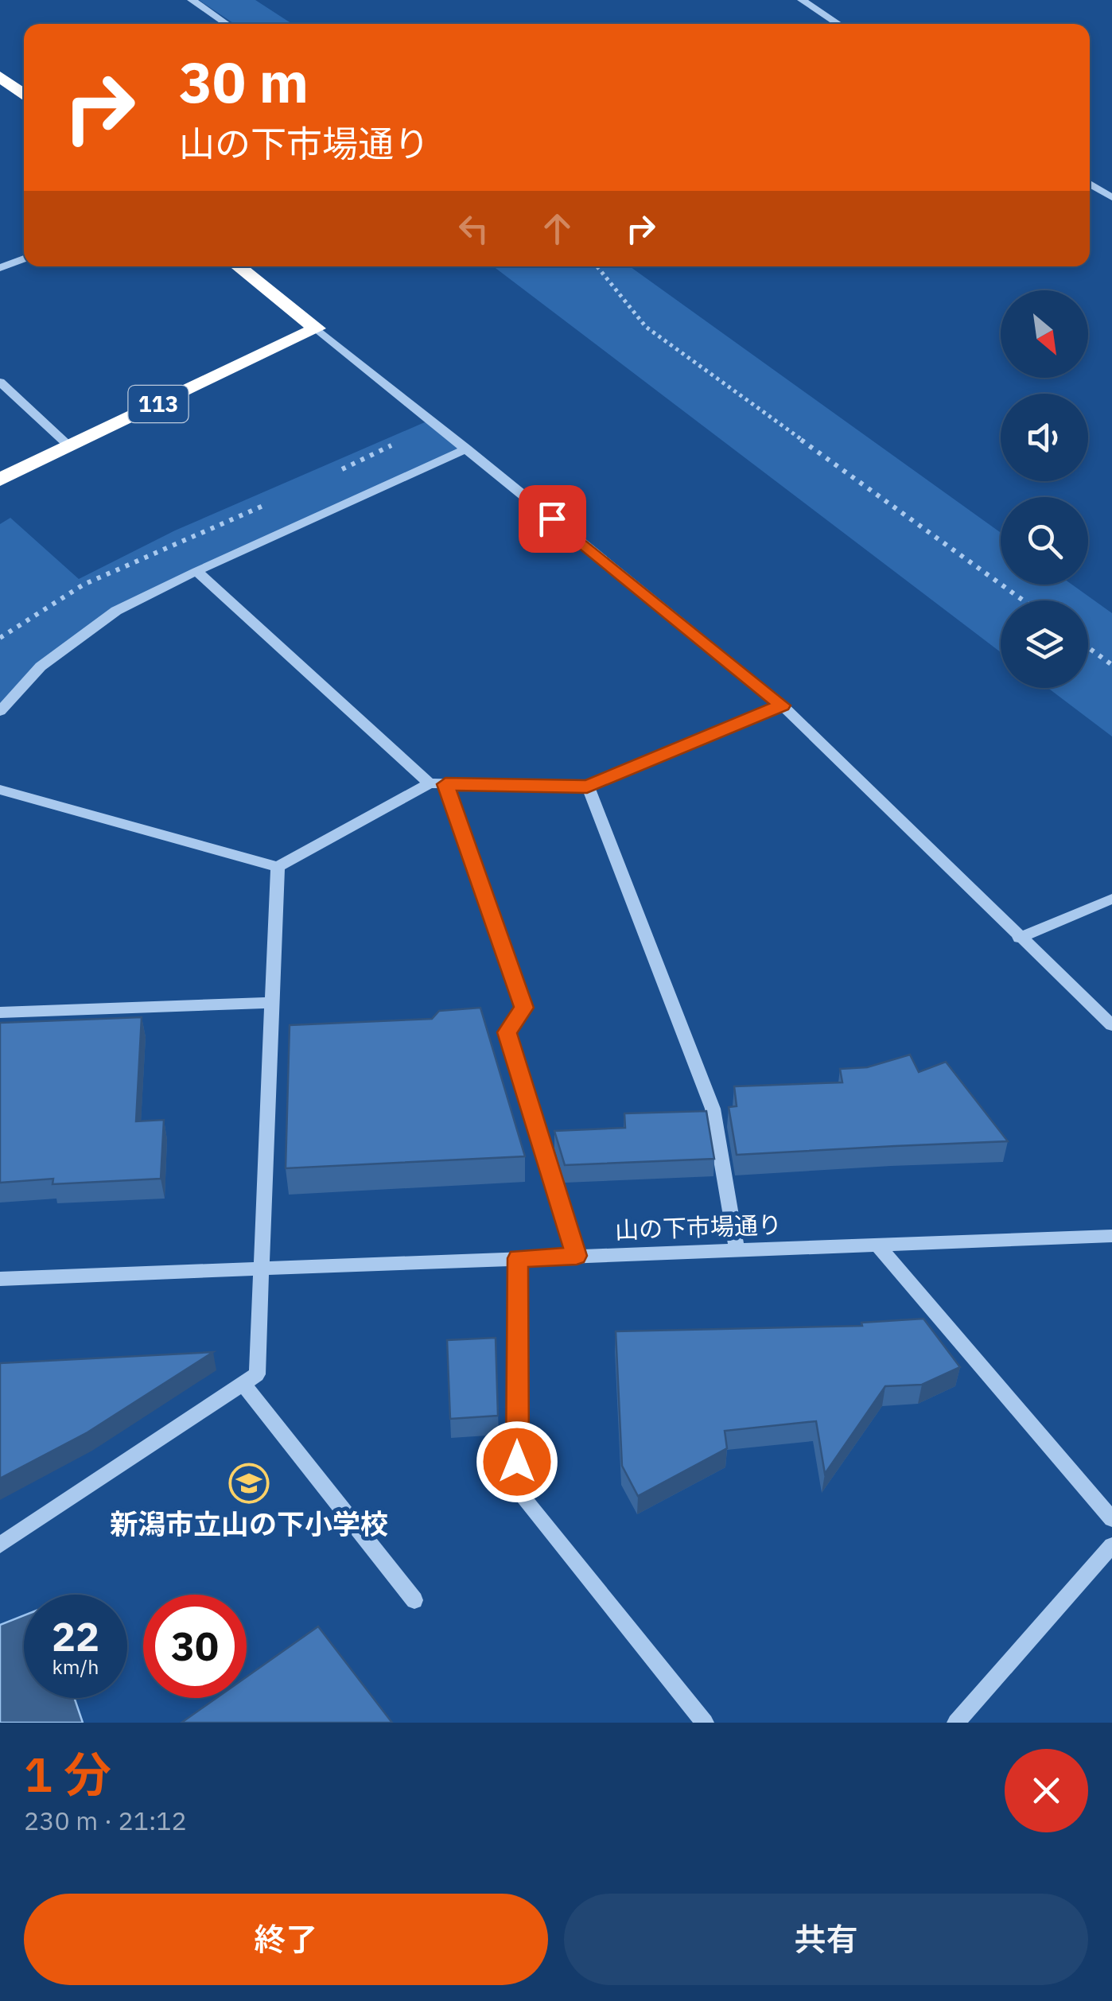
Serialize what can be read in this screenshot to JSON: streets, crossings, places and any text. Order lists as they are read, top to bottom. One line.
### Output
{"streets":{"highway":["113"],"street":["山の下市場通り"]},"places":{"school or university":["新潟市立山の下小学校"]},"north":"bottom right","page":{"turn":["30 m","山の下市場通り"],"speed":"22 km/h","limit":"30","heading":["1 分","230 m · 21:12"],"buttons":["終了","共有"]}}
